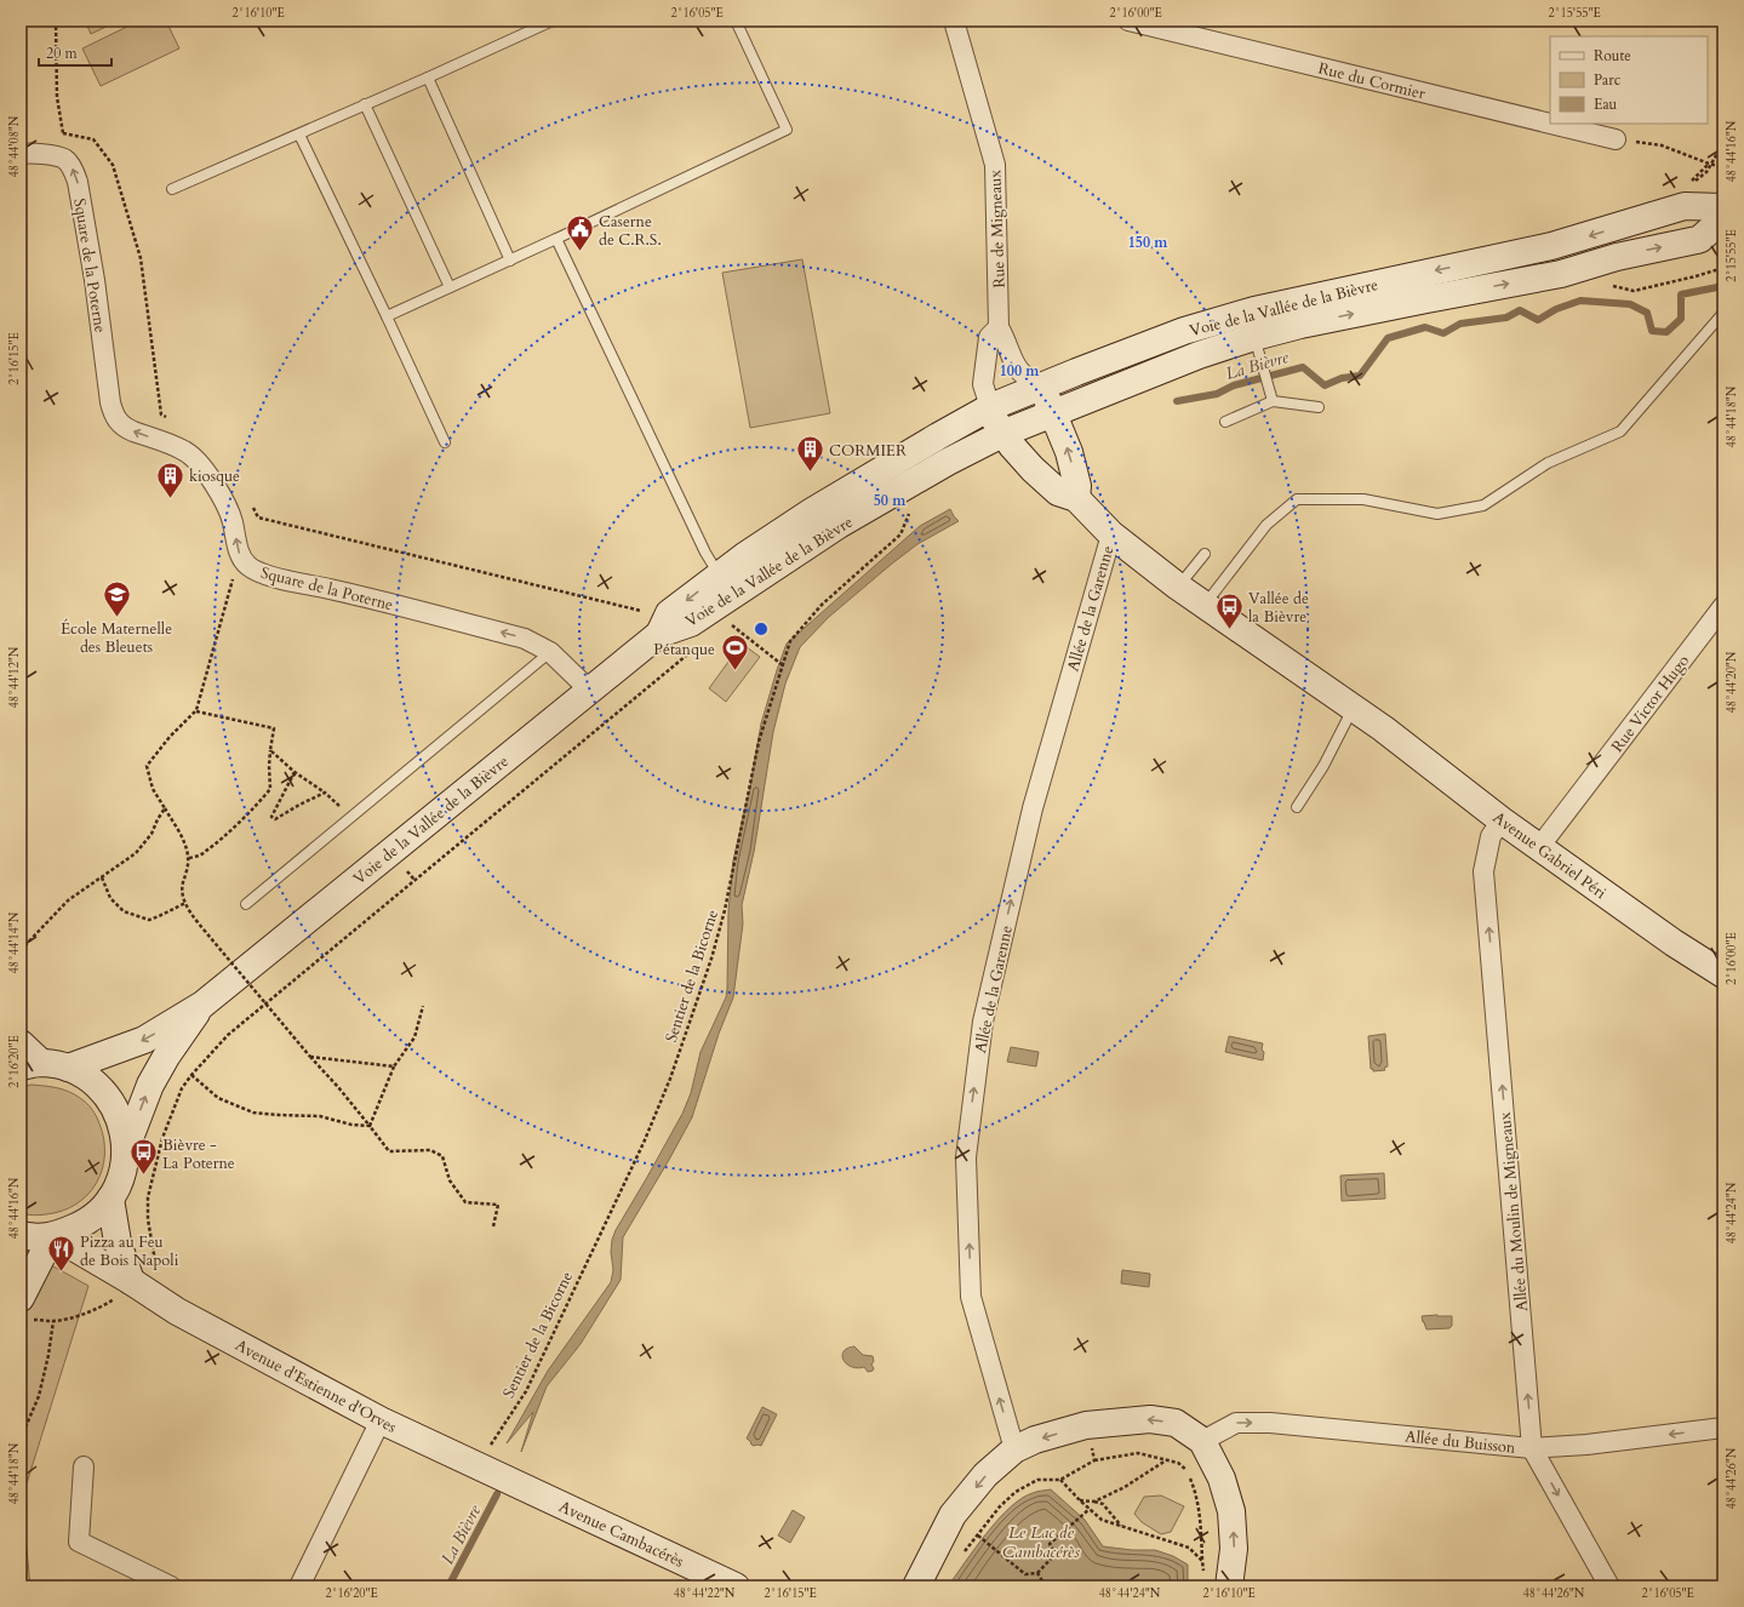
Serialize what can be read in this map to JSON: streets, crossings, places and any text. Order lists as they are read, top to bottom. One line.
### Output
{"streets":{"main road":["Voie de la Vallée de la Bièvre","Avenue Gabriel Péri","Avenue d'Estienne d'Orves","Avenue Cambacérès"],"street":["Rue du Cormier","Rue de Migneaux","Square de la Poterne","Allée de la Garenne","Rue Victor Hugo","Allée du Moulin de Migneaux","Allée du Buisson"],"path":["Sentier de la Bicorne"]},"crossings":[["Rue de Migneaux","Voie de la Vallée de la Bièvre"],["Square de la Poterne","Voie de la Vallée de la Bièvre"],["Allée de la Garenne","Avenue Gabriel Péri"],["Rue Victor Hugo","Avenue Gabriel Péri"],["Avenue Gabriel Péri","Allée du Moulin de Migneaux"],["Sentier de la Bicorne","Avenue d'Estienne d'Orves"],["Allée du Moulin de Migneaux","Allée du Buisson"],["Avenue d'Estienne d'Orves","Avenue Cambacérès"]],"one_way":["Square de la Poterne","Allée de la Garenne"],"water":["La Bièvre","Le Lac de Cambacérès"],"places":{"public building":["Caserne de C.R.S."],"building":["CORMIER","kiosque"],"school or university":["École Maternelle des Bleuets"],"bus stop":["Vallée de la Bièvre","Bièvre - La Poterne"],"sports":["Pétanque"],"restaurant":["Pizza au Feu de Bois Napoli"]},"legend":["Route","Parc","Eau"],"scale_bar":"20 m","coordinates":["2°16'10\"E","2°16'05\"E","2°16'00\"E","2°15'55\"E","48°44'08\"N","48°44'16\"N","2°16'15\"E","48°44'18\"N","48°44'12\"N","48°44'20\"N","48°44'14\"N","2°16'20\"E","48°44'24\"N","48°44'26\"N","48°44'22\"N"],"rings":["150 m","100 m","50 m"]}
